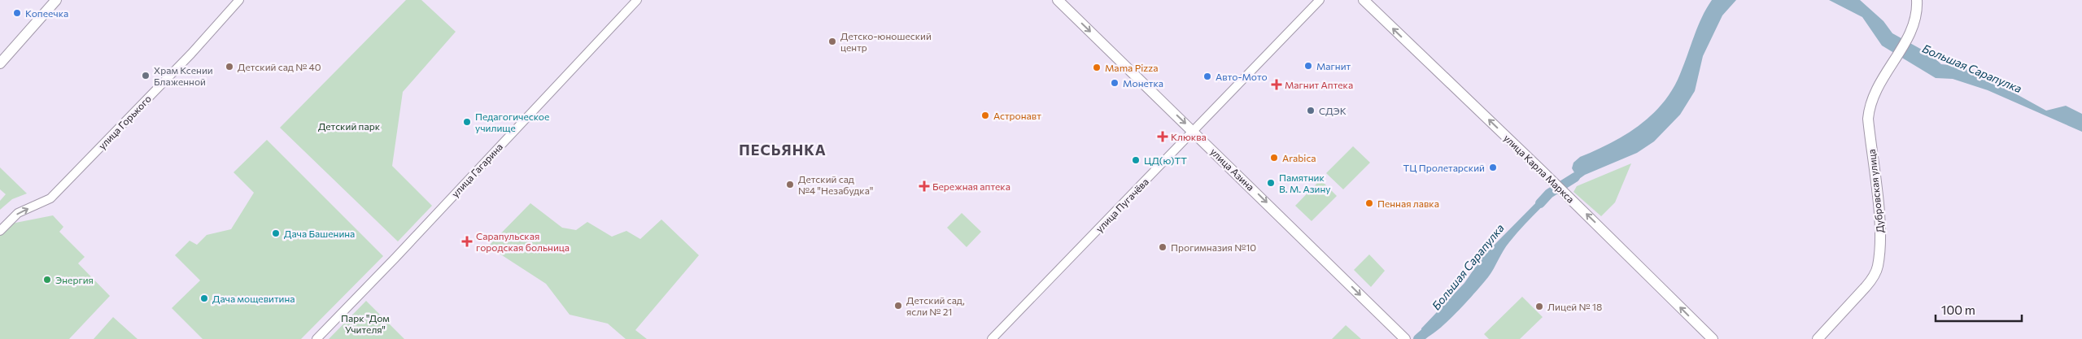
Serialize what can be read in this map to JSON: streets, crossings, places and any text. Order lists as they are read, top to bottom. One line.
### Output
{"streets":{"main road":["улица Карла Маркса","улица Азина","Дубровская улица"],"street":["улица Горького","улица Гагарина","улица Пугачёва"]},"crossings":[["улица Азина","улица Пугачёва"]],"one_way":["улица Горького","улица Карла Маркса","улица Азина"],"districts":["ПЕСЬЯНКА"],"water":["Большая Сарапулка"],"parks":["Детский парк","Парк \"Дом Учителя\""],"places":{"other":["Копеечка","Детско-юношеский центр","Магнит","Детский сад № 40","Mama Pizza","Храм Ксении Блаженной","Авто-Мото","Монетка","СДЭК","Астронавт","Педагогическое училище","Arabica","ЦД(ю)ТТ","ТЦ Пролетарский","Памятник В. М. Азину","Детский сад №4 \"Незабудка\"","Пенная лавка","Дача Башенина","Прогимназия №10","Энергия","Дача мощевитина","Детский сад, ясли № 21","Лицей № 18"],"health":["Магнит Аптека","Клюква","Бережная аптека","Сарапульская городская больница"]},"scale_bar":"100 m"}
